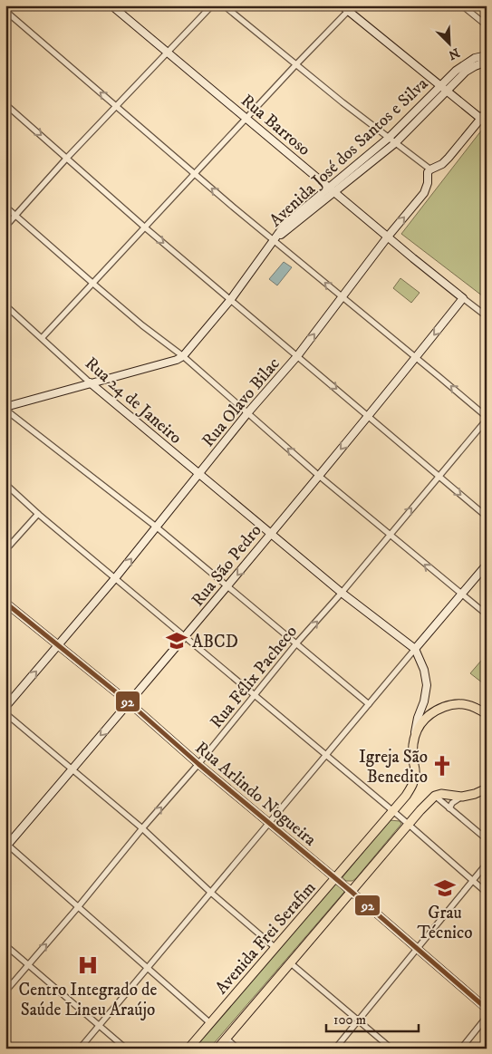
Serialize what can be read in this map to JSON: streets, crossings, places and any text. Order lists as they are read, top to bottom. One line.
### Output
{"streets":{"main road":["Avenida Frei Serafim"],"street":["Rua Barroso","Avenida José dos Santos e Silva","Rua 24 de Janeiro","Rua Olavo Bilac","Rua São Pedro","Rua Félix Pacheco","Rua Arlindo Nogueira"]},"crossings":[["Rua Barroso","Avenida José dos Santos e Silva"],["Rua Barroso","Rua Olavo Bilac"],["Rua Barroso","Rua São Pedro"],["Rua 24 de Janeiro","Rua Olavo Bilac"],["Rua 24 de Janeiro","Rua São Pedro"],["Rua 24 de Janeiro","Rua Félix Pacheco"],["Rua Olavo Bilac","Rua Arlindo Nogueira"],["Rua São Pedro","Rua Arlindo Nogueira"],["Rua Félix Pacheco","Rua Arlindo Nogueira"],["Rua Arlindo Nogueira","Avenida Frei Serafim"]],"one_way":["Rua Olavo Bilac","Rua São Pedro","Rua Félix Pacheco"],"places":{"school or university":["ABCD","Grau Técnico"],"church":["Igreja São Benedito"],"hospital":["Centro Integrado de Saúde Lineu Araújo"]},"lines":["transit line 92"],"scale_bar":"100 m","north":"bottom right"}
